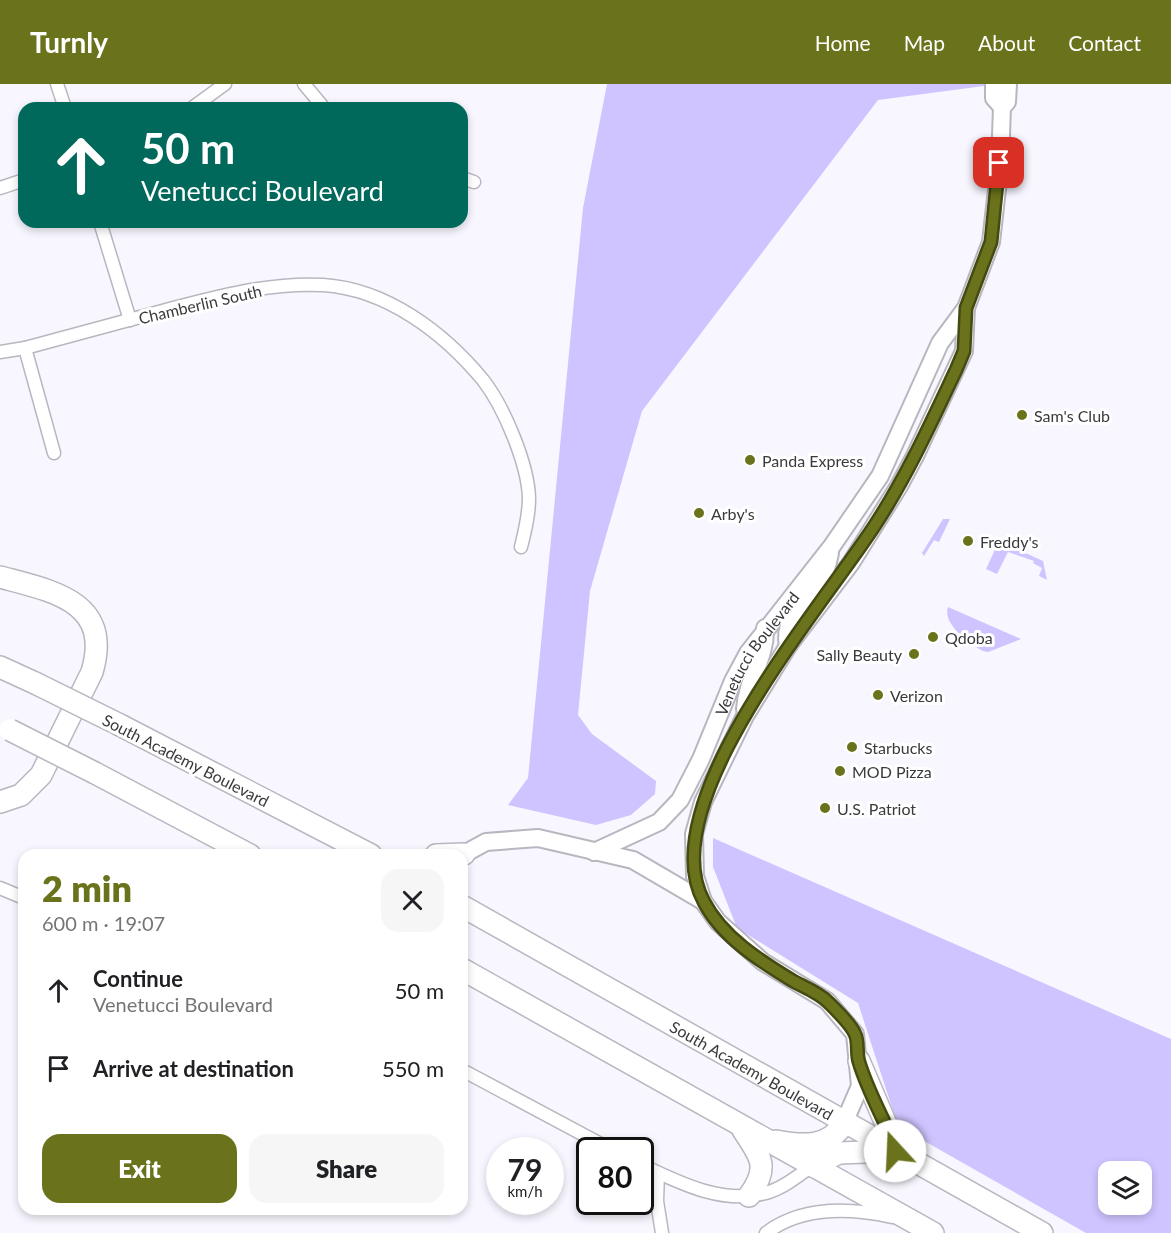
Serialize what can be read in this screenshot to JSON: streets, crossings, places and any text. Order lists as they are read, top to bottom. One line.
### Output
{"streets":{"highway":["South Academy Boulevard"],"street":["Chamberlin South","Venetucci Boulevard"]},"crossings":[["Venetucci Boulevard","South Academy Boulevard"]],"places":["Sam's Club","Panda Express","Arby's","Freddy's","Qdoba","Sally Beauty","Verizon","Starbucks","MOD Pizza","U.S. Patriot"],"page":{"header":"Turnly","nav":["Home","Map","About","Contact"],"turn":["50 m","Venetucci Boulevard"],"heading":["2 min","600 m · 19:07"],"list":[{"name":"Continue","note":"Venetucci Boulevard","value":"50 m"},{"name":"Arrive at destination","value":"550 m"}],"buttons":["Exit","Share"],"speed":"79 km/h","limit":"80"}}
